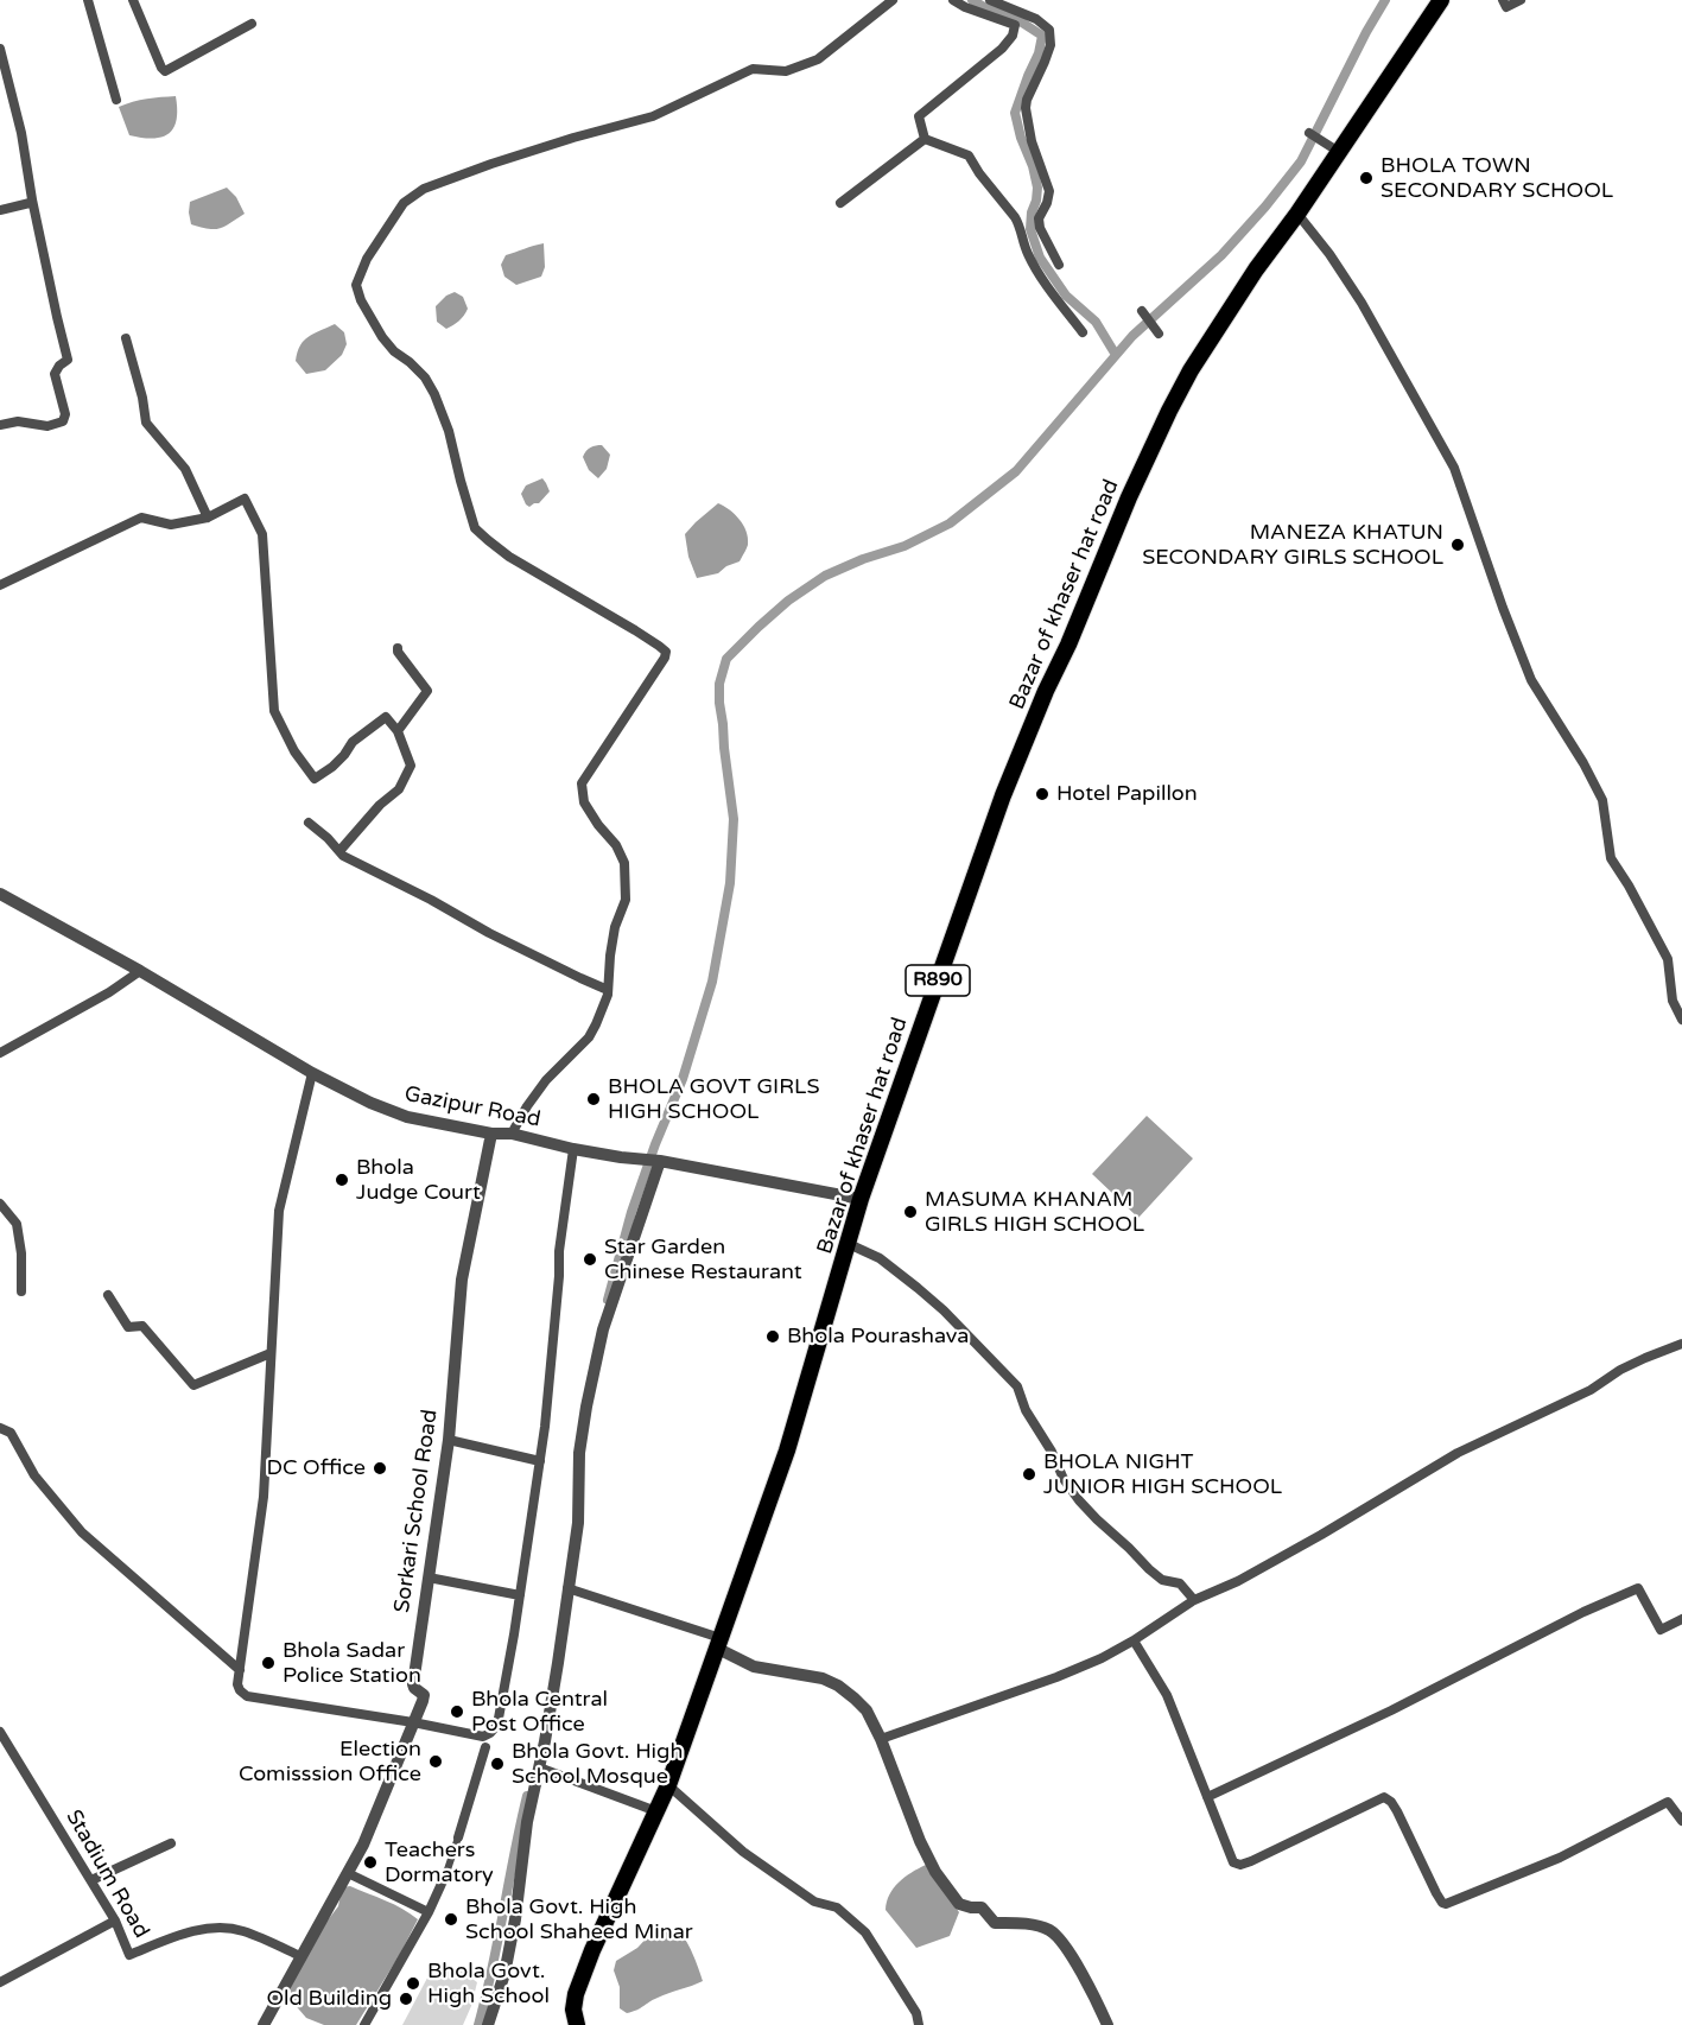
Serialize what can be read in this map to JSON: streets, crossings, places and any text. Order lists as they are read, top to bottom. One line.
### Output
{"streets":{"main road":["Bazar of khaser hat road","R890"],"street":["Gazipur Road","Sorkari School Road","Stadium Road"]},"crossings":[["Bazar of khaser hat road","Gazipur Road"],["Gazipur Road","Sorkari School Road"],["Sorkari School Road","Stadium Road"]],"places":["BHOLA TOWN SECONDARY SCHOOL","MANEZA KHATUN SECONDARY GIRLS SCHOOL","Hotel Papillon","BHOLA GOVT GIRLS HIGH SCHOOL","Bhola Judge Court","MASUMA KHANAM GIRLS HIGH SCHOOL","Star Garden Chinese Restaurant","Bhola Pourashava","DC Office","BHOLA NIGHT JUNIOR HIGH SCHOOL","Bhola Sadar Police Station","Bhola Central Post Office","Election Comisssion Office","Bhola Govt. High School Mosque","Teachers Dormatory","Bhola Govt. High School Shaheed Minar","Bhola Govt. High School","Old Building"]}
